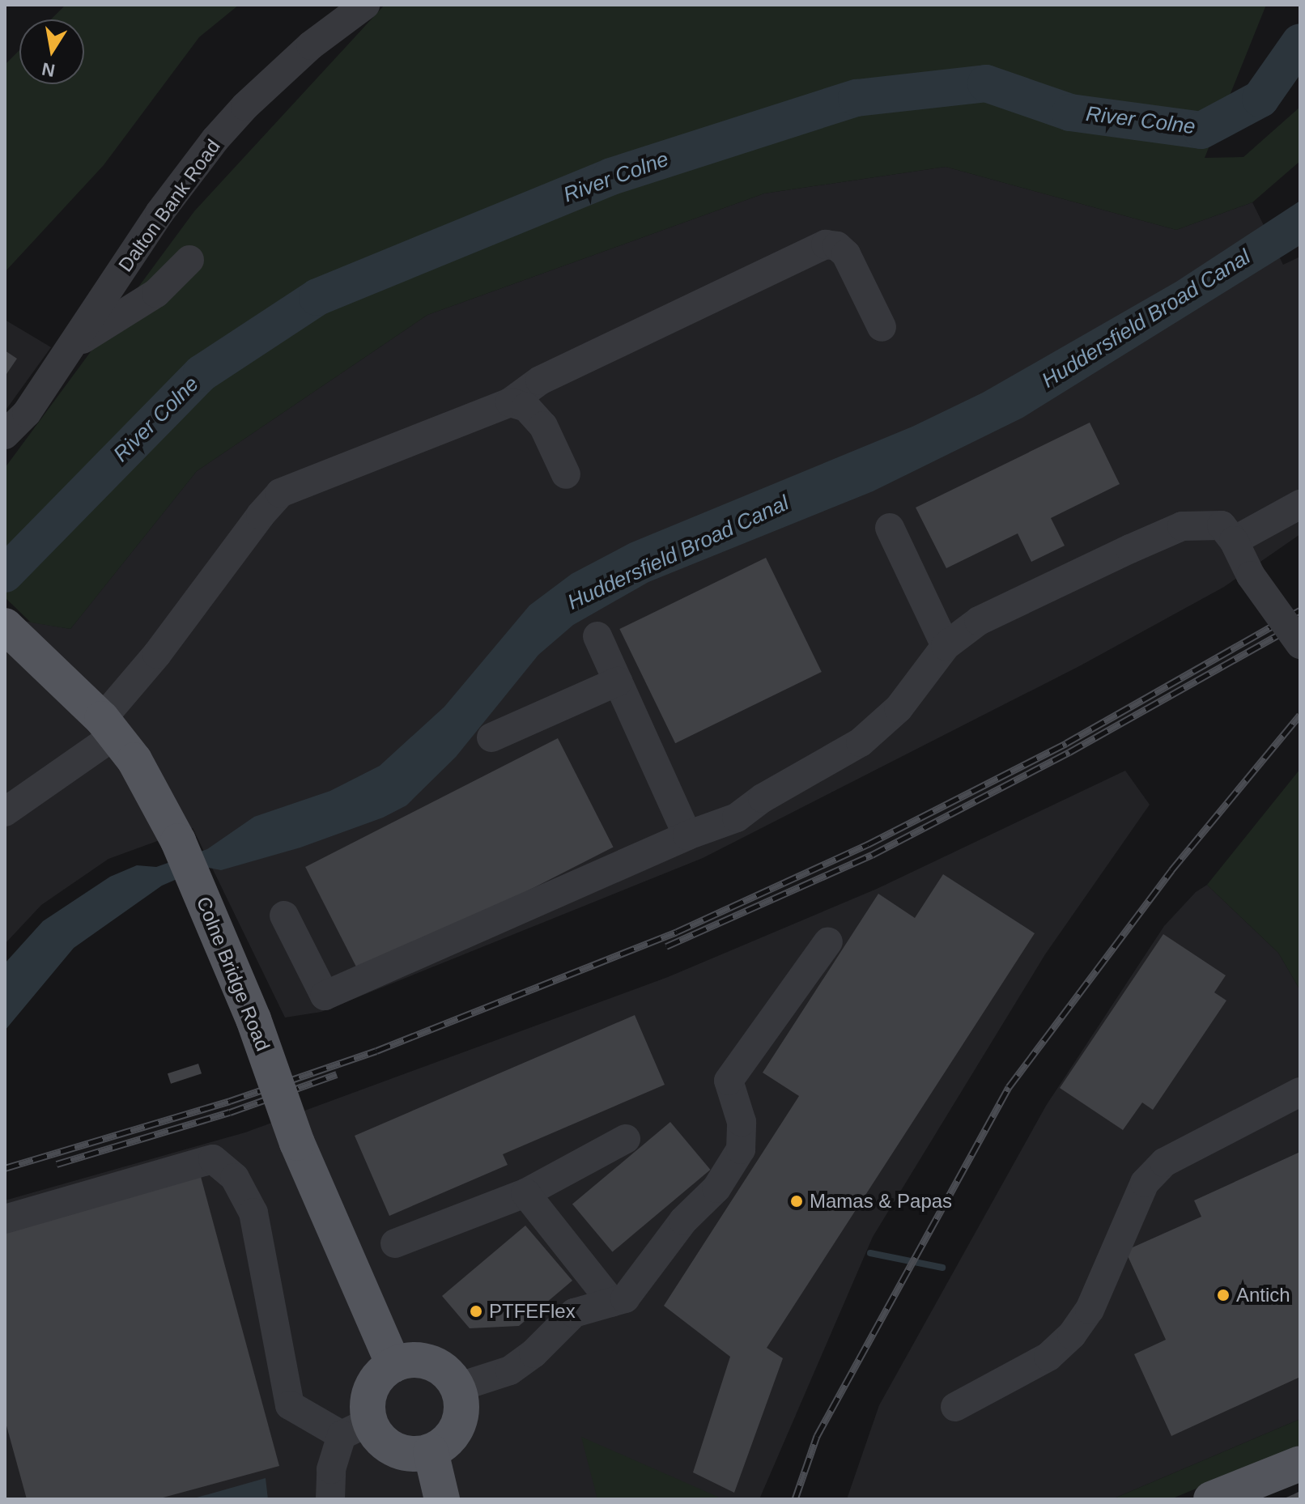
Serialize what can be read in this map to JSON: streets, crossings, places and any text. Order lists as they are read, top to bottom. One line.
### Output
{"streets":{"main road":["Colne Bridge Road"],"street":["Dalton Bank Road"]},"water":["River Colne","Huddersfield Broad Canal"],"places":["Mamas & Papas","Antich","PTFEFlex"],"north":"bottom"}
